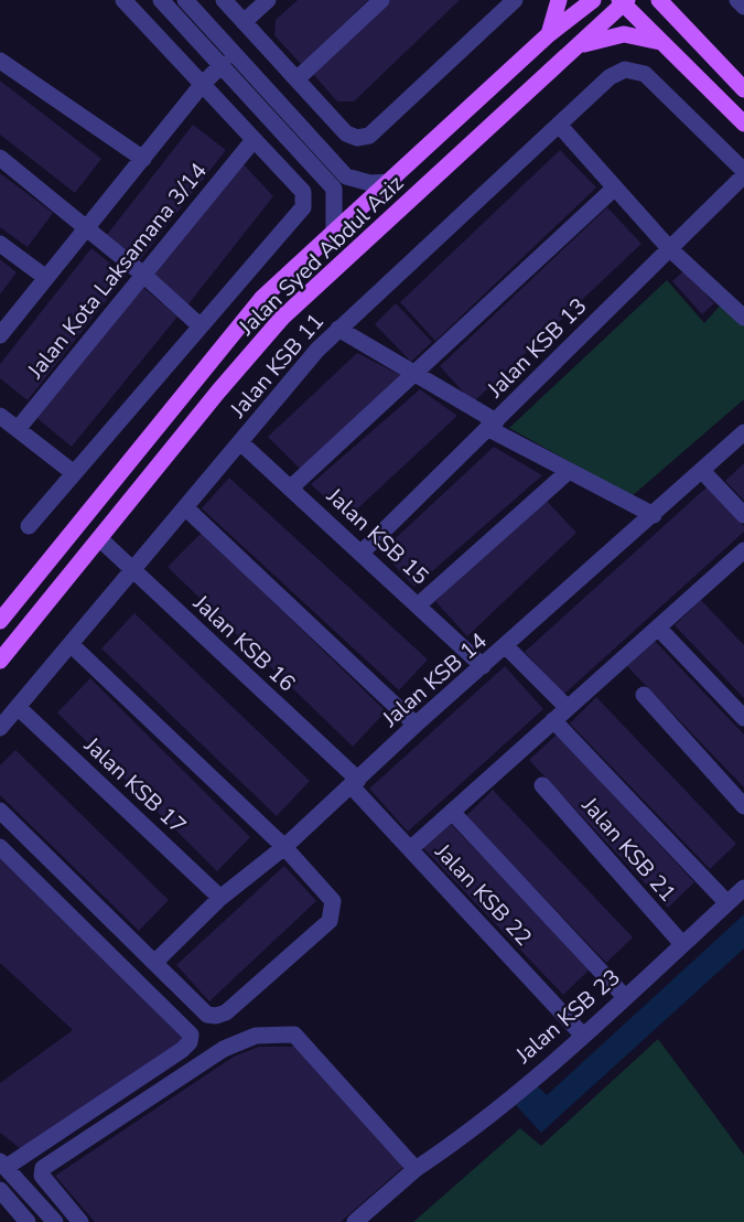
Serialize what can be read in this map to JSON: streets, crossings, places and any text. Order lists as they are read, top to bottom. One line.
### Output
{"streets":{"main road":["Jalan Syed Abdul Aziz"],"street":["Jalan Kota Laksamana 3/14","Jalan KSB 13","Jalan KSB 11","Jalan KSB 15","Jalan KSB 16","Jalan KSB 14","Jalan KSB 17","Jalan KSB 21","Jalan KSB 22","Jalan KSB 23"]},"crossings":[["Jalan Syed Abdul Aziz","Jalan KSB 16"],["Jalan KSB 13","Jalan KSB 11"],["Jalan KSB 13","Jalan KSB 15"],["Jalan KSB 11","Jalan KSB 15"],["Jalan KSB 11","Jalan KSB 16"],["Jalan KSB 11","Jalan KSB 17"],["Jalan KSB 15","Jalan KSB 14"],["Jalan KSB 16","Jalan KSB 14"],["Jalan KSB 16","Jalan KSB 22"],["Jalan KSB 14","Jalan KSB 17"],["Jalan KSB 14","Jalan KSB 22"],["Jalan KSB 21","Jalan KSB 23"],["Jalan KSB 22","Jalan KSB 23"]]}
